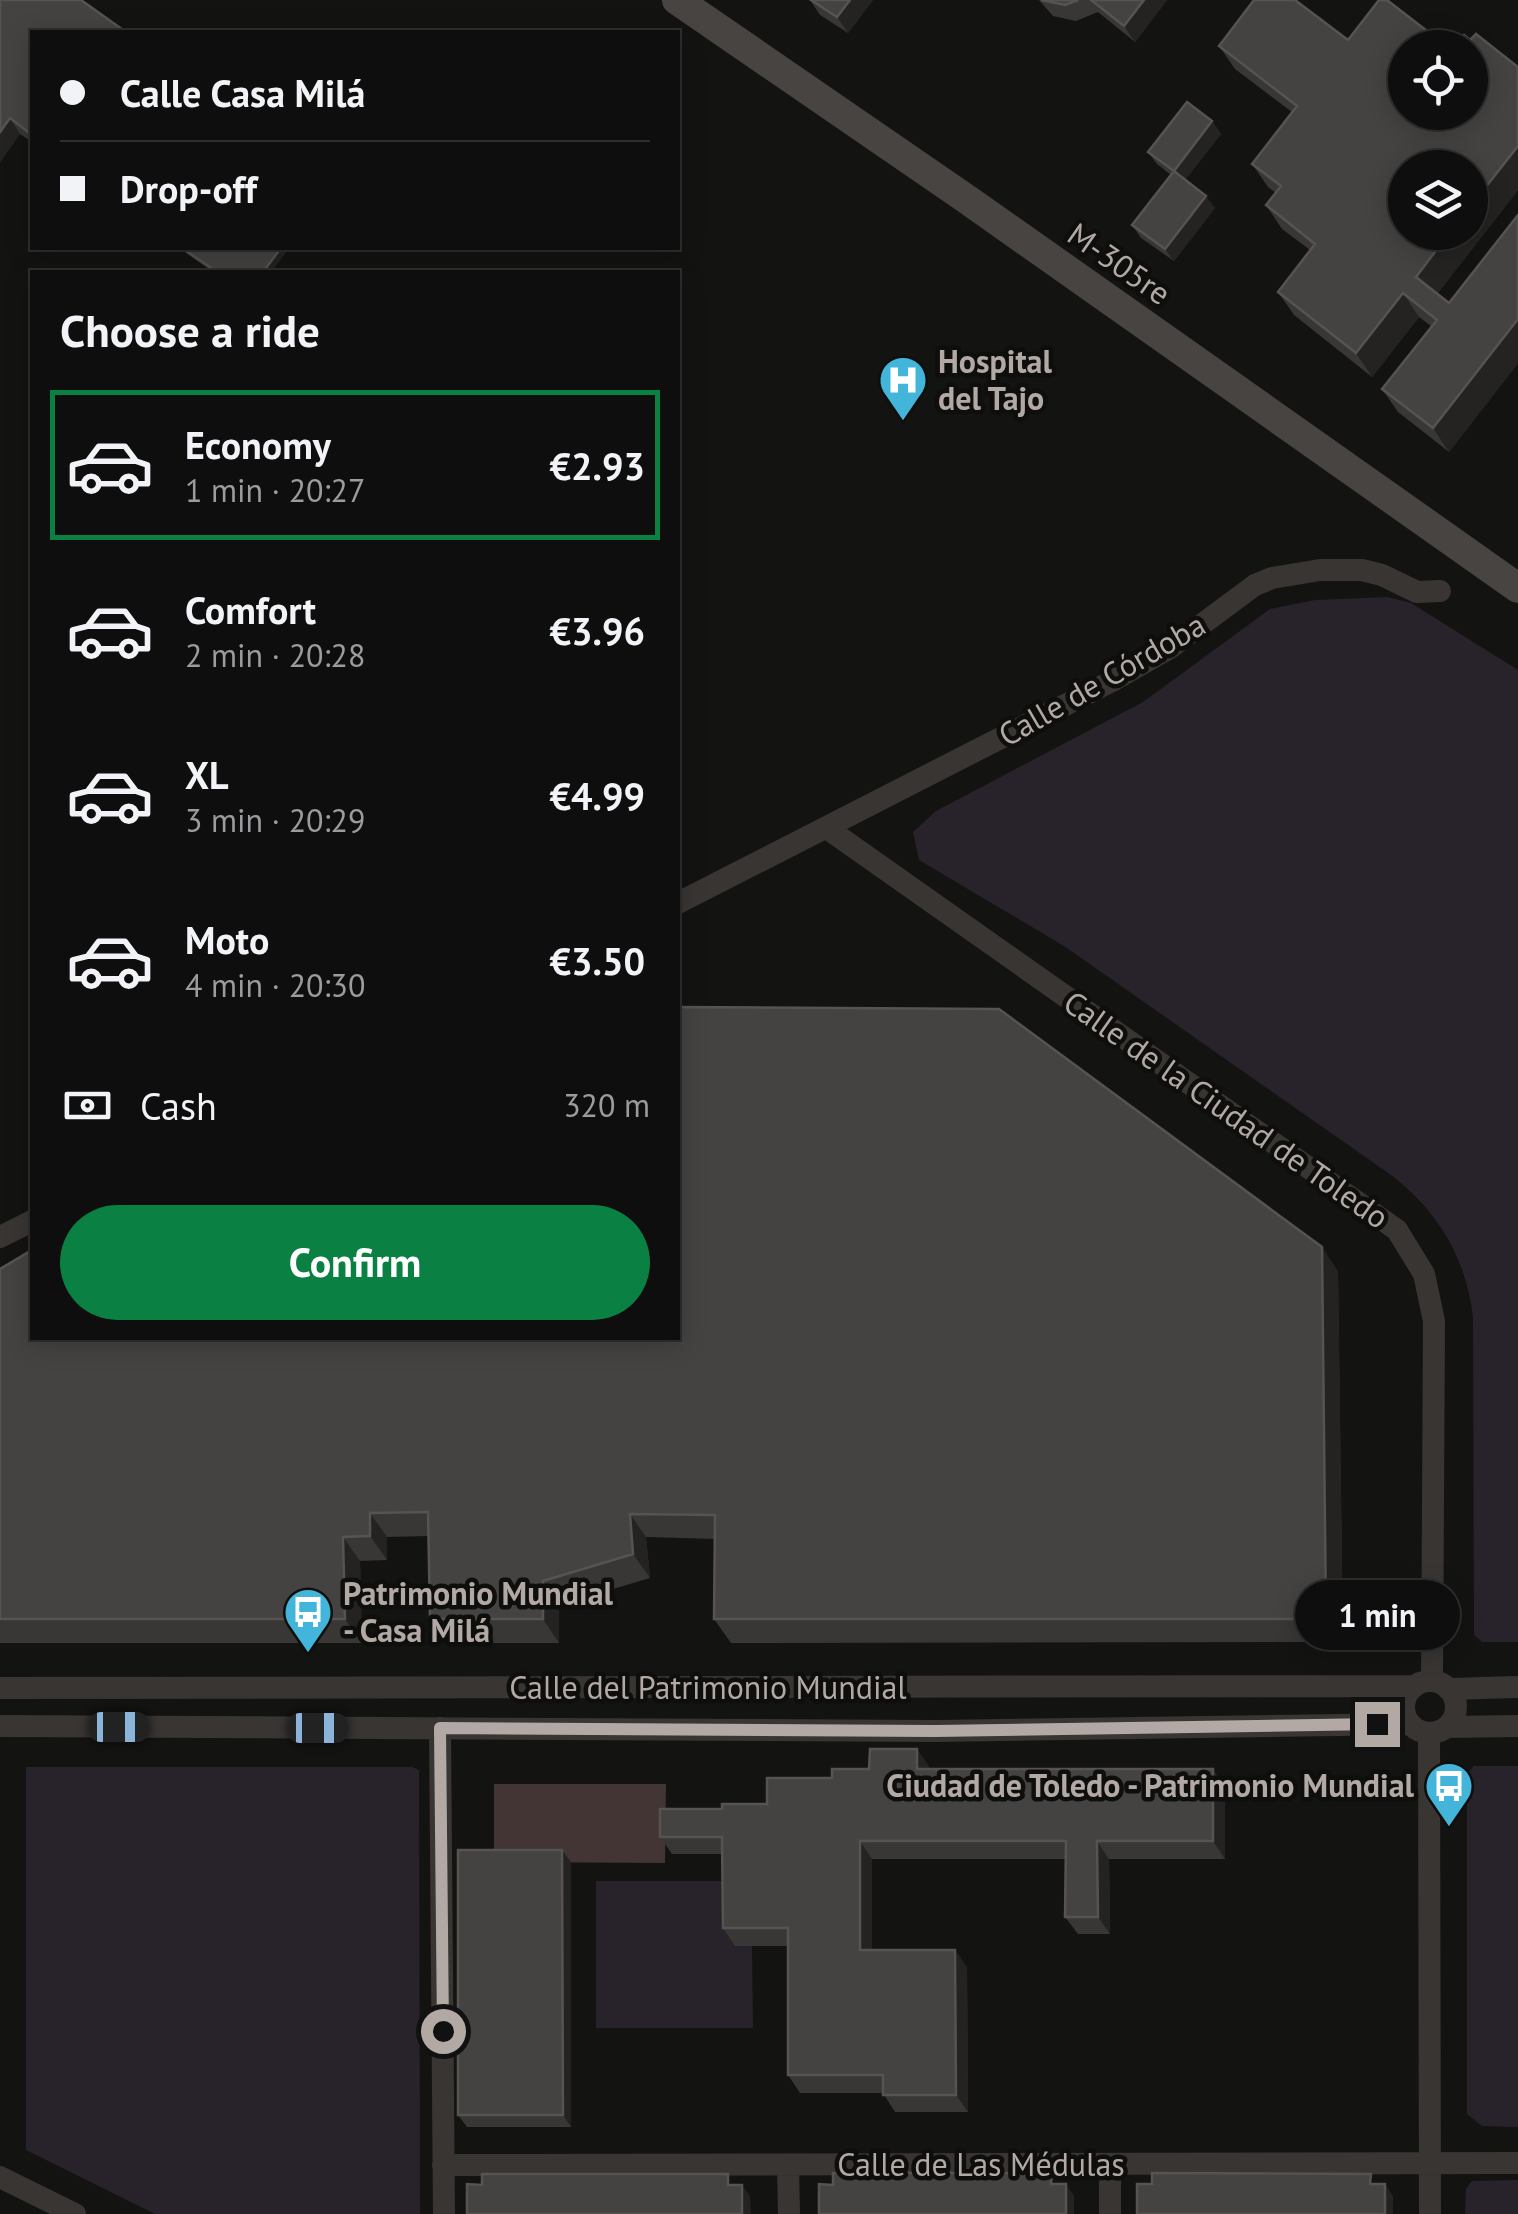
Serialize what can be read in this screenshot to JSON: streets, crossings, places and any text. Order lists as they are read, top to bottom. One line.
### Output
{"streets":{"main road":["M-305re"],"street":["Calle de Córdoba","Calle de la Ciudad de Toledo","Calle del Patrimonio Mundial","Calle de Las Médulas"]},"crossings":[["Calle de Córdoba","Calle de la Ciudad de Toledo"],["Calle de la Ciudad de Toledo","Calle del Patrimonio Mundial"]],"places":{"hospital":["Hospital del Tajo"],"bus stop":["Patrimonio Mundial - Casa Milá","Ciudad de Toledo - Patrimonio Mundial"]},"page":{"banner":["Calle Casa Milá","Drop-off"],"heading":"Choose a ride","list":[{"name":"Economy","note":"1 min · 20:27","value":"€2.93"},{"name":"Comfort","note":"2 min · 20:28","value":"€3.96"},{"name":"XL","note":"3 min · 20:29","value":"€4.99"},{"name":"Moto","note":"4 min · 20:30","value":"€3.50"}],"pay":["Cash","320 m"],"buttons":"Confirm","bubble":"1 min"}}
